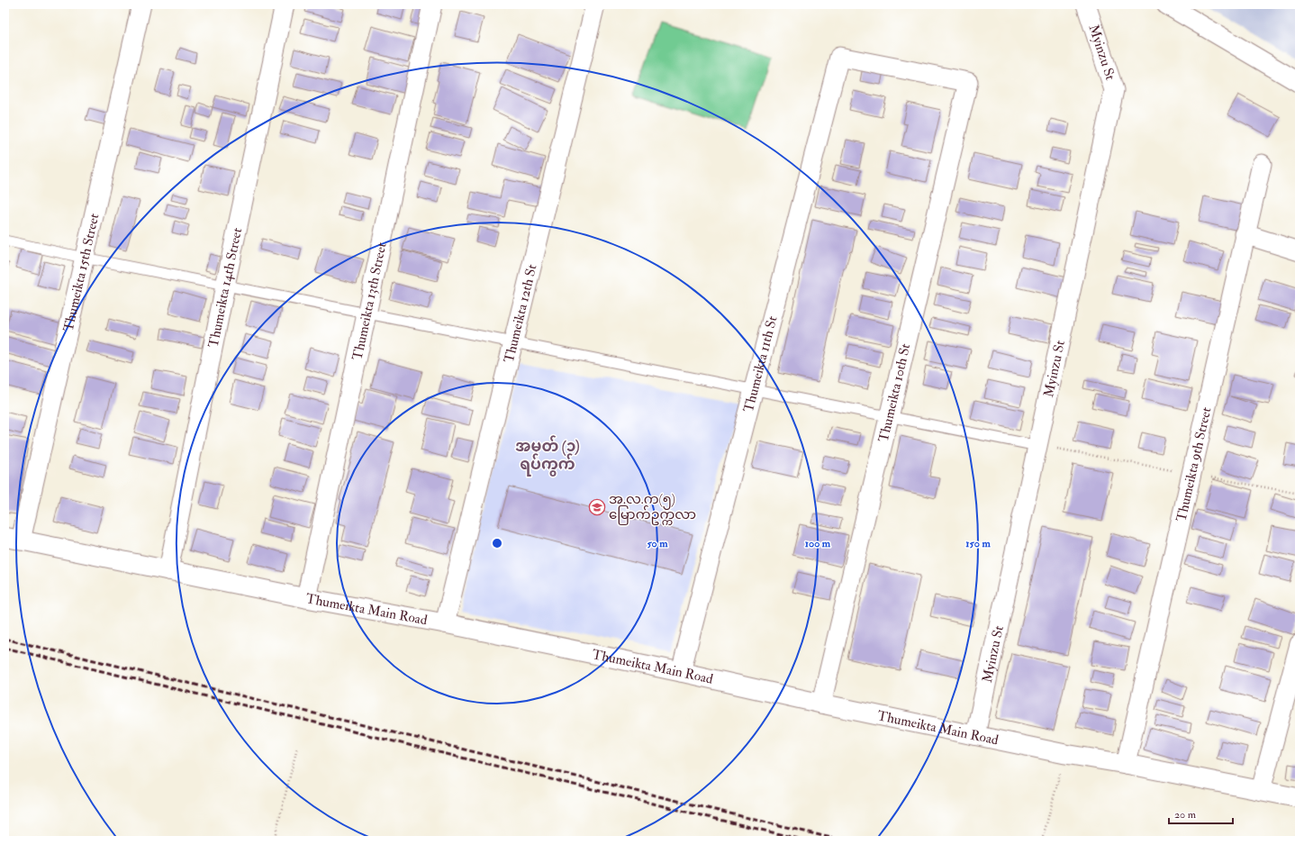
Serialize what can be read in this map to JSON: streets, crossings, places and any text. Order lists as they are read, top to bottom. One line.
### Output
{"streets":{"street":["Myinzu St","Thumeikta 15th Street","Thumeikta 14th Street","Thumeikta 13th Street","Thumeikta 12th St","Thumeikta 11th St","Thumeikta 10th St","Thumeikta 9th Street","Thumeikta Main Road"]},"crossings":[["Myinzu St","Thumeikta Main Road"],["Thumeikta 15th Street","Thumeikta Main Road"],["Thumeikta 14th Street","Thumeikta Main Road"],["Thumeikta 13th Street","Thumeikta Main Road"],["Thumeikta 12th St","Thumeikta Main Road"],["Thumeikta 11th St","Thumeikta 10th St"],["Thumeikta 11th St","Thumeikta Main Road"],["Thumeikta 10th St","Thumeikta Main Road"],["Thumeikta 9th Street","Thumeikta Main Road"]],"districts":["အမှတ် (၁) ရပ်ကွက်"],"places":{"school or university":["အ.လ.က(၅) မြောက်ဥက္ကလာ"]},"scale_bar":"20 m","rings":["50 m","100 m","150 m"]}
